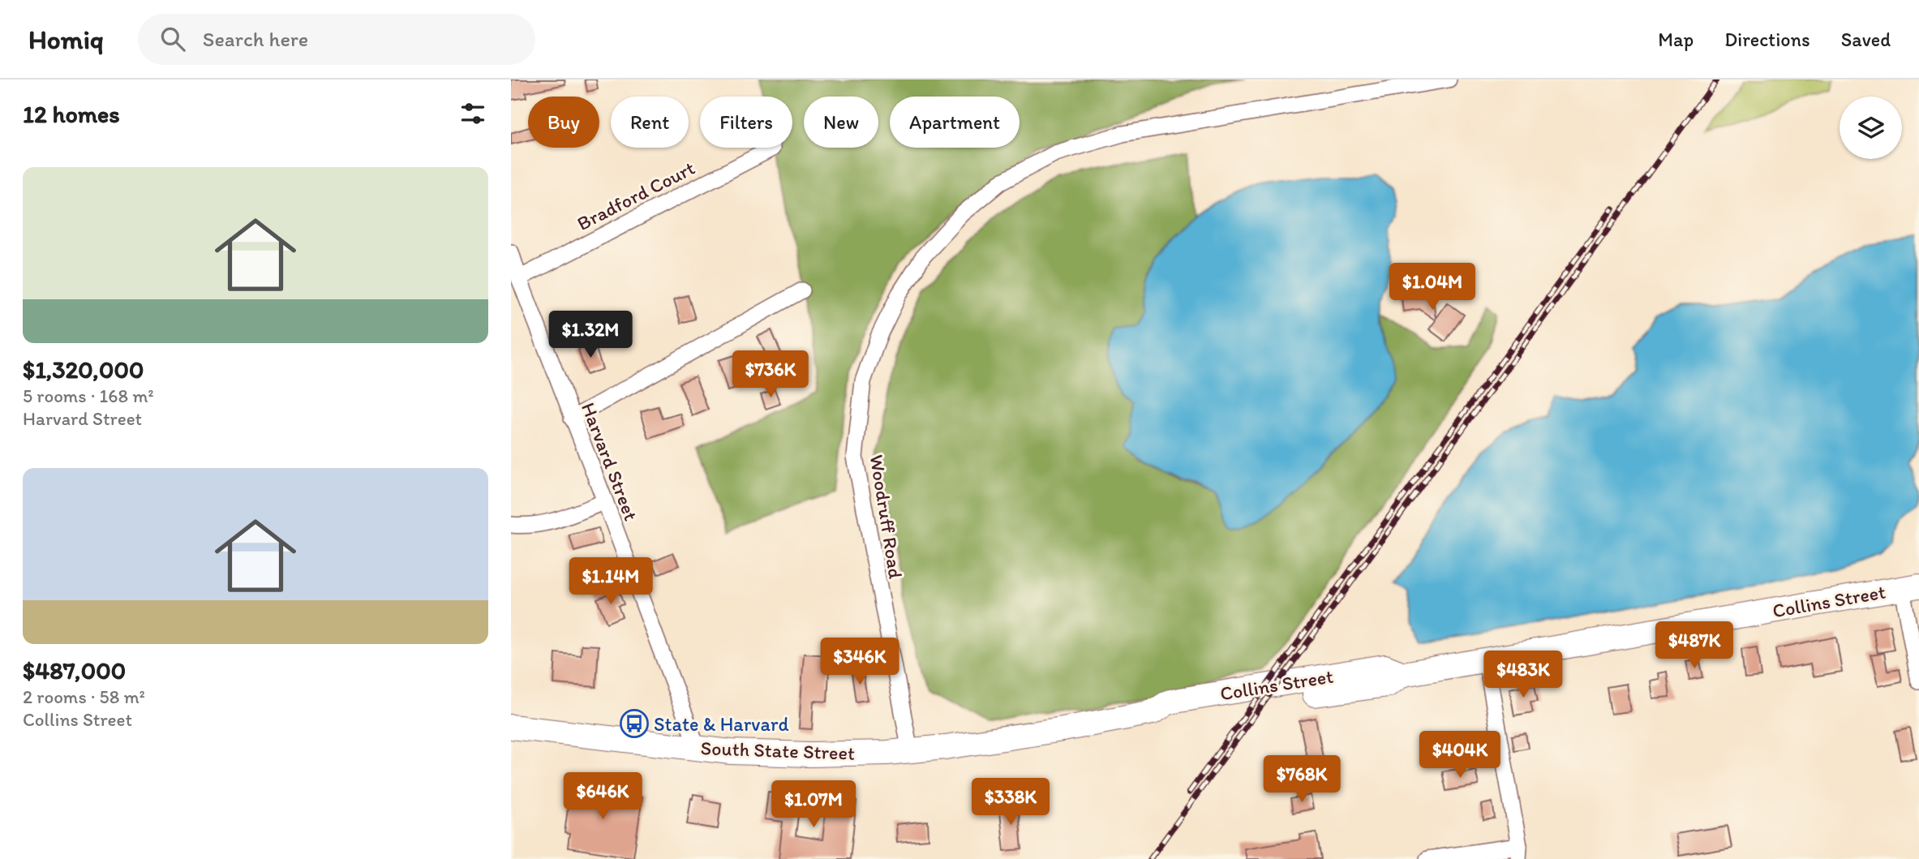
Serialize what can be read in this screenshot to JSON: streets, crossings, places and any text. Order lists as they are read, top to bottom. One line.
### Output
{"streets":{"main road":["Collins Street","South State Street"],"street":["Bradford Court","Harvard Street","Woodruff Road"]},"crossings":[["Bradford Court","Harvard Street"],["Harvard Street","South State Street"],["Woodruff Road","Collins Street"],["Woodruff Road","South State Street"],["Collins Street","South State Street"]],"places":{"bus stop":["State & Harvard"]},"page":{"header":"Homiq","search":"Search here","nav":["Map","Directions","Saved"],"heading":"12 homes","chip":["Buy","Rent","Filters","New","Apartment"],"list":[{"name":"$1,320,000","note":"5 rooms · 168 m² · Harvard Street"},{"name":"$487,000","note":"2 rooms · 58 m² · Collins Street"}],"price":["$1.04M","$1.32M","$736K","$1.14M","$487K","$346K","$483K","$404K","$768K","$646K","$338K","$1.07M"]}}
